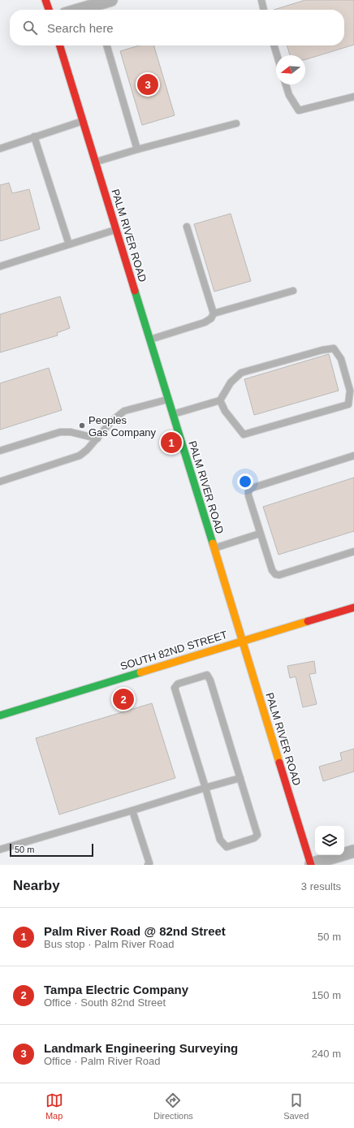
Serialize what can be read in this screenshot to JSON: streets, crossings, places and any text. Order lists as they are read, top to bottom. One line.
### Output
{"streets":{"street":["PALM RIVER ROAD","SOUTH 82ND STREET"]},"crossings":[["PALM RIVER ROAD","SOUTH 82ND STREET"]],"places":["Peoples Gas Company"],"scale_bar":"50 m","north":"left","page":{"search":"Search here","pins":["3","1","2"],"scale":"50 m","heading":["Nearby","3 results"],"list":[{"mark":"1","name":"Palm River Road @ 82nd Street","note":"Bus stop · Palm River Road","value":"50 m"},{"mark":"2","name":"Tampa Electric Company","note":"Office · South 82nd Street","value":"150 m"},{"mark":"3","name":"Landmark Engineering Surveying","note":"Office · Palm River Road","value":"240 m"}],"nav":["Map","Directions","Saved"]}}
